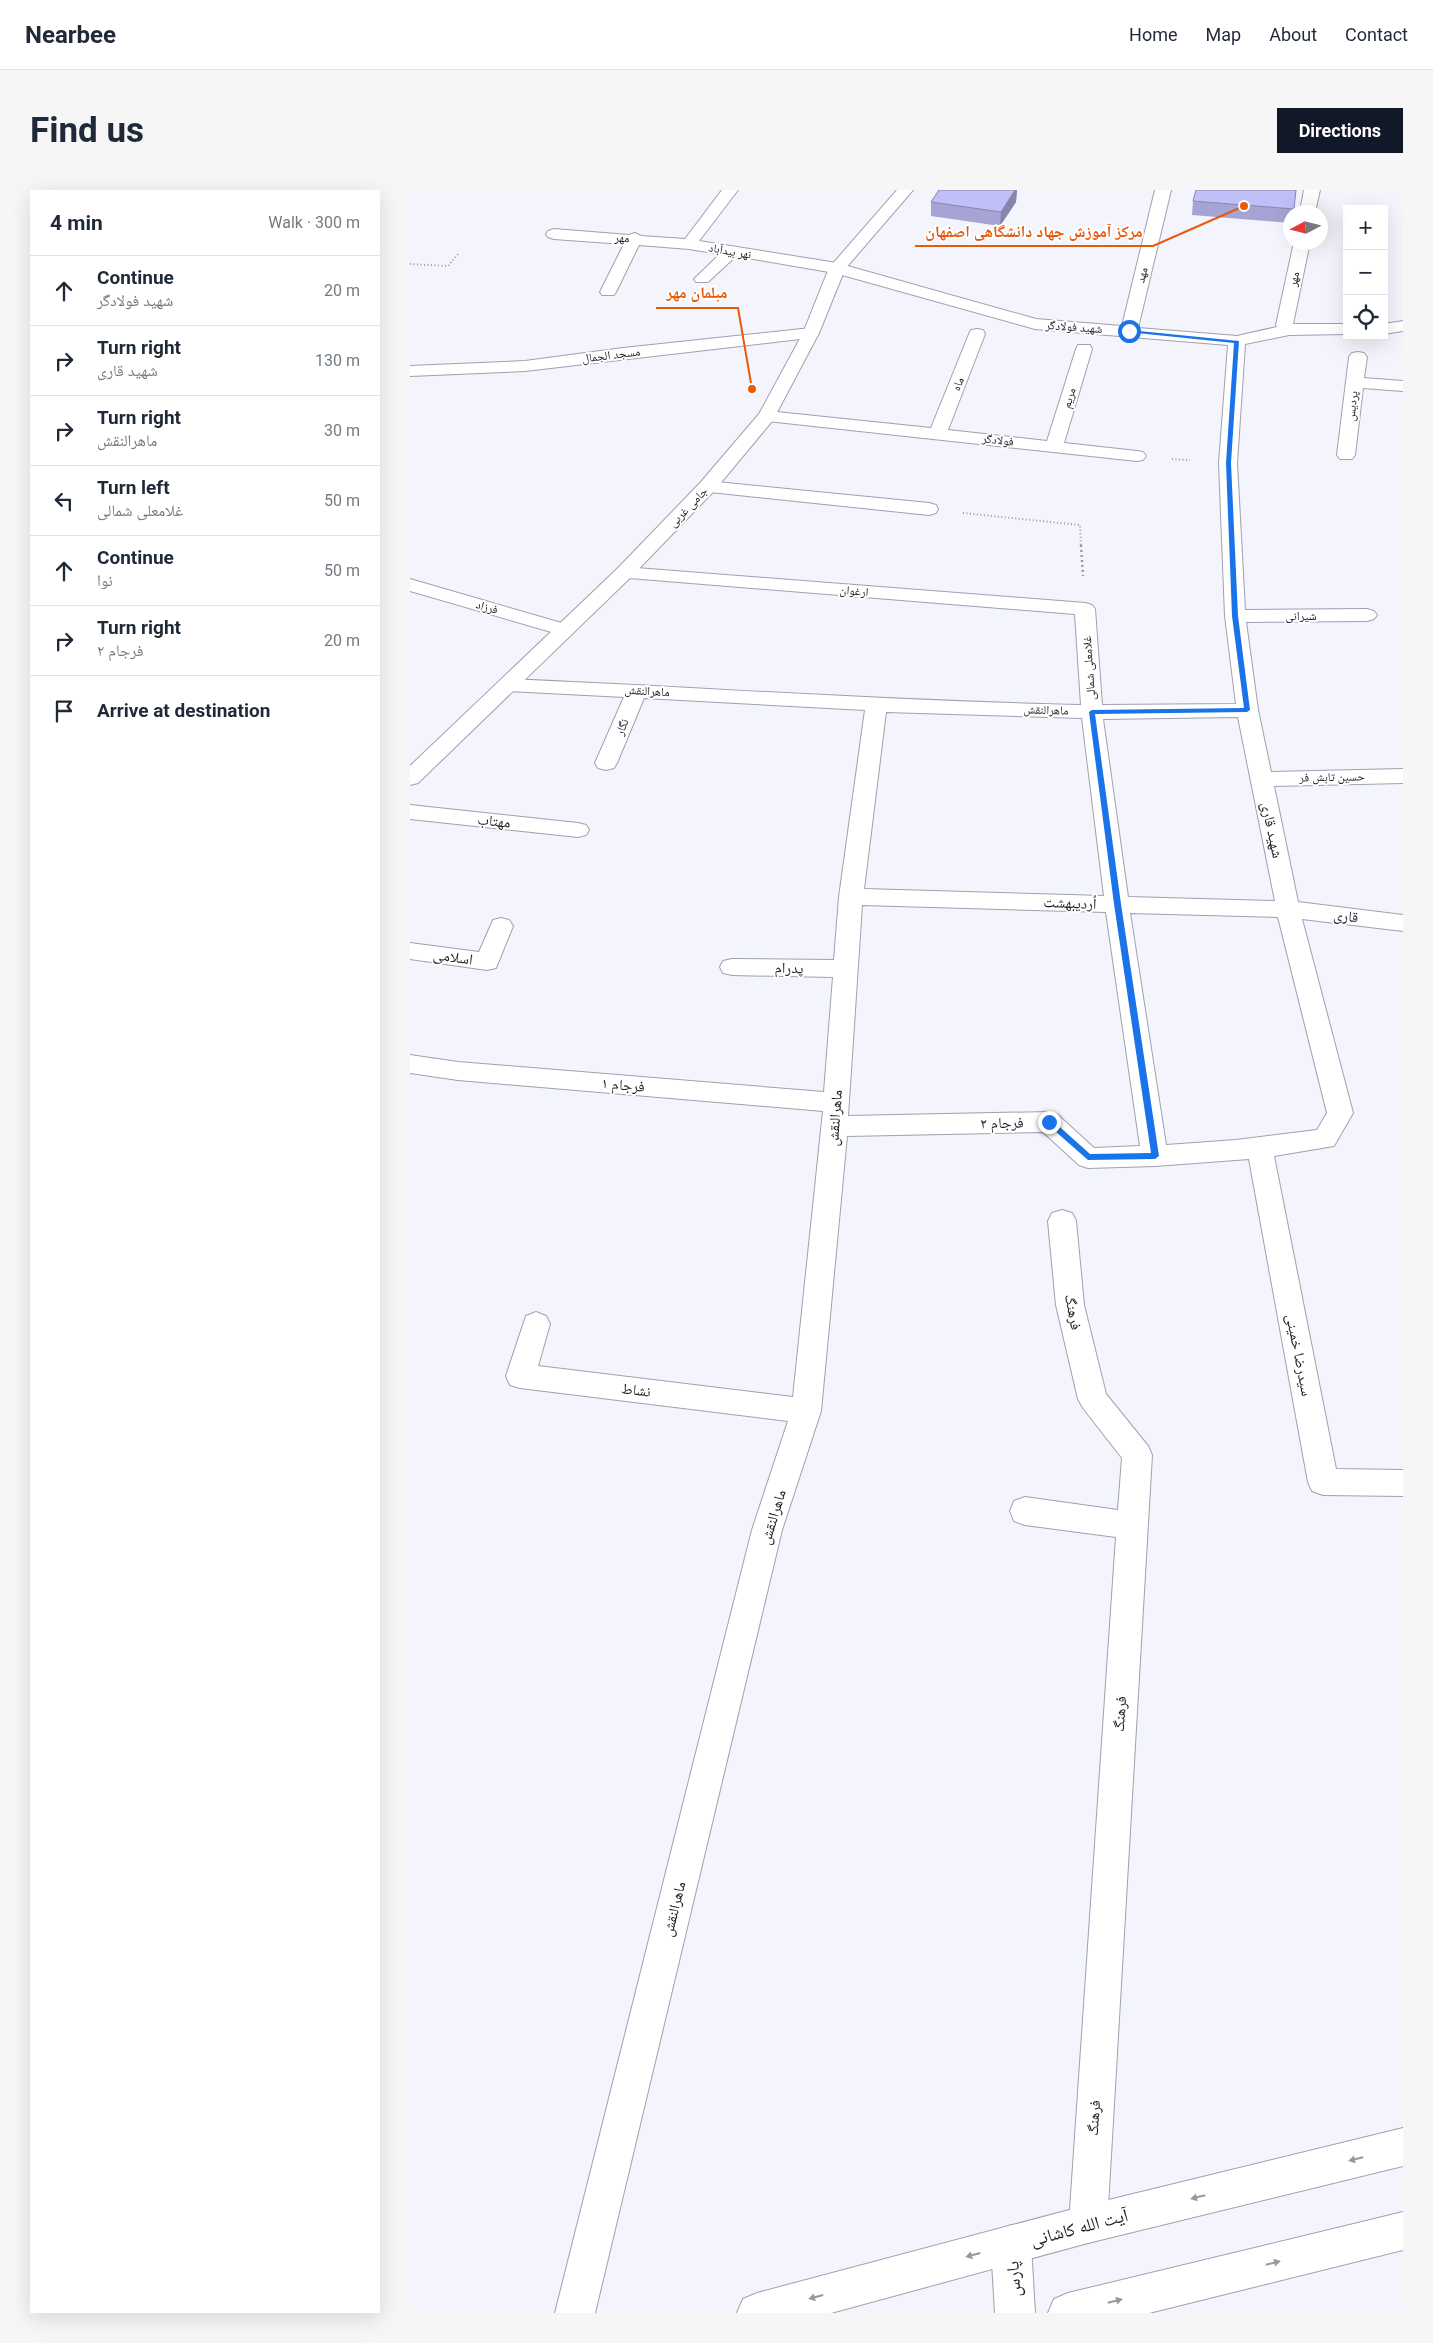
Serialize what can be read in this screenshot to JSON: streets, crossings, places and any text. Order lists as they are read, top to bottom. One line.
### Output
{"streets":{"street":["مهر","نهر بیدآباد","مهد","شهید فولادگر","مسجد الجمال","ماه","مریم","پردیس","فولادگر","جامی غربی","ارغوان","فرزاد","شیرانی","غلامعلی شمالی","ماهرالنقش","نگار","حسین تابش فر","مهتاب","شهید قاری","اُردیبهشت","قاری","اسلامی","پدرام","فرجام ۱","فرجام ۲","فرهنگ","سیدرضا خمینی","نشاط","آیت الله کاشانی","پارس"]},"crossings":[["مهر","نهر بیدآباد"],["مهر","شهید فولادگر"],["نهر بیدآباد","شهید فولادگر"],["نهر بیدآباد","جامی غربی"],["مهد","شهید فولادگر"],["شهید فولادگر","جامی غربی"],["شهید فولادگر","شهید قاری"],["مسجد الجمال","جامی غربی"],["ماه","فولادگر"],["مریم","فولادگر"],["فولادگر","جامی غربی"],["جامی غربی","ارغوان"],["جامی غربی","فرزاد"],["جامی غربی","ماهرالنقش"],["ارغوان","غلامعلی شمالی"],["شیرانی","شهید قاری"],["غلامعلی شمالی","ماهرالنقش"],["غلامعلی شمالی","شهید قاری"],["غلامعلی شمالی","اُردیبهشت"],["غلامعلی شمالی","فرجام ۲"],["ماهرالنقش","نگار"],["ماهرالنقش","شهید قاری"],["ماهرالنقش","اُردیبهشت"],["ماهرالنقش","پدرام"],["ماهرالنقش","فرجام ۱"],["ماهرالنقش","فرجام ۲"],["ماهرالنقش","نشاط"],["حسین تابش فر","شهید قاری"],["شهید قاری","اُردیبهشت"],["شهید قاری","قاری"],["شهید قاری","فرجام ۲"],["شهید قاری","سیدرضا خمینی"],["اُردیبهشت","قاری"],["فرجام ۱","فرجام ۲"],["فرهنگ","آیت الله کاشانی"],["آیت الله کاشانی","پارس"]],"places":["مرکز آموزش جهاد دانشگاهی اصفهان","مبلمان مهر"],"north":"left","page":{"header":"Nearbee","nav":["Home","Map","About","Contact"],"buttons":"Directions","title":"Find us","heading":["4 min","Walk · 300 m"],"map_buttons":["+","−"],"list":[["Continue","شهید فولادگر","20 m"],["Turn right","شهید قاری","130 m"],["Turn right","ماهرالنقش","30 m"],["Turn left","غلامعلی شمالی","50 m"],["Continue","نوا","50 m"],["Turn right","فرجام ۲","20 m"],"Arrive at destination"]}}
